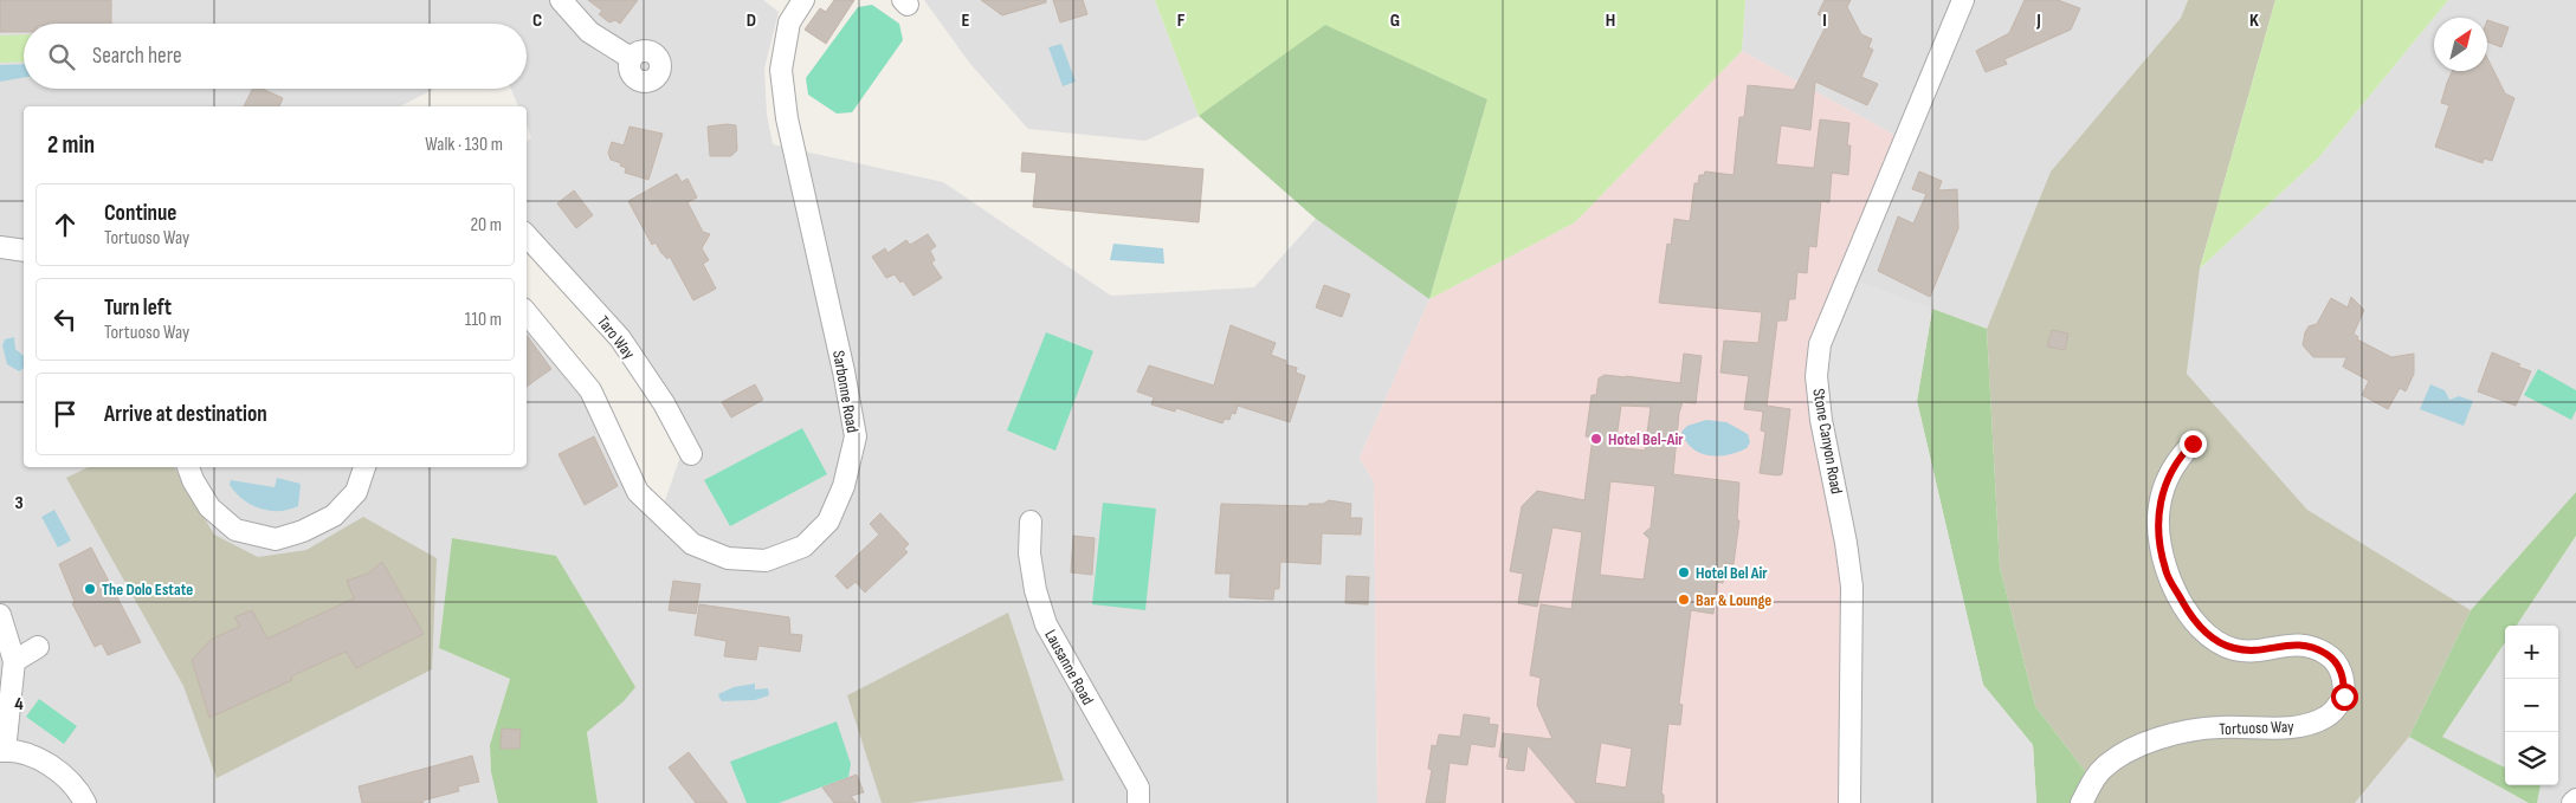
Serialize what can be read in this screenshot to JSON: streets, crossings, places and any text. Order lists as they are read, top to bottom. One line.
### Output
{"streets":{"street":["Taro Way","Sarbonne Road","Stone Canyon Road","Lausanne Road","Tortuoso Way"]},"places":["Hotel Bel-Air","Hotel Bel Air","The Dolo Estate","Bar & Lounge"],"north":"top right","page":{"search":"Search here","heading":["2 min","Walk · 130 m"],"list":[["Continue","Tortuoso Way","20 m"],["Turn left","Tortuoso Way","110 m"],"Arrive at destination"],"map_buttons":["+","−"]},"grid":{"columns":["C","D","E","F","G","H","I","J","K"],"rows":["3","4"]}}
